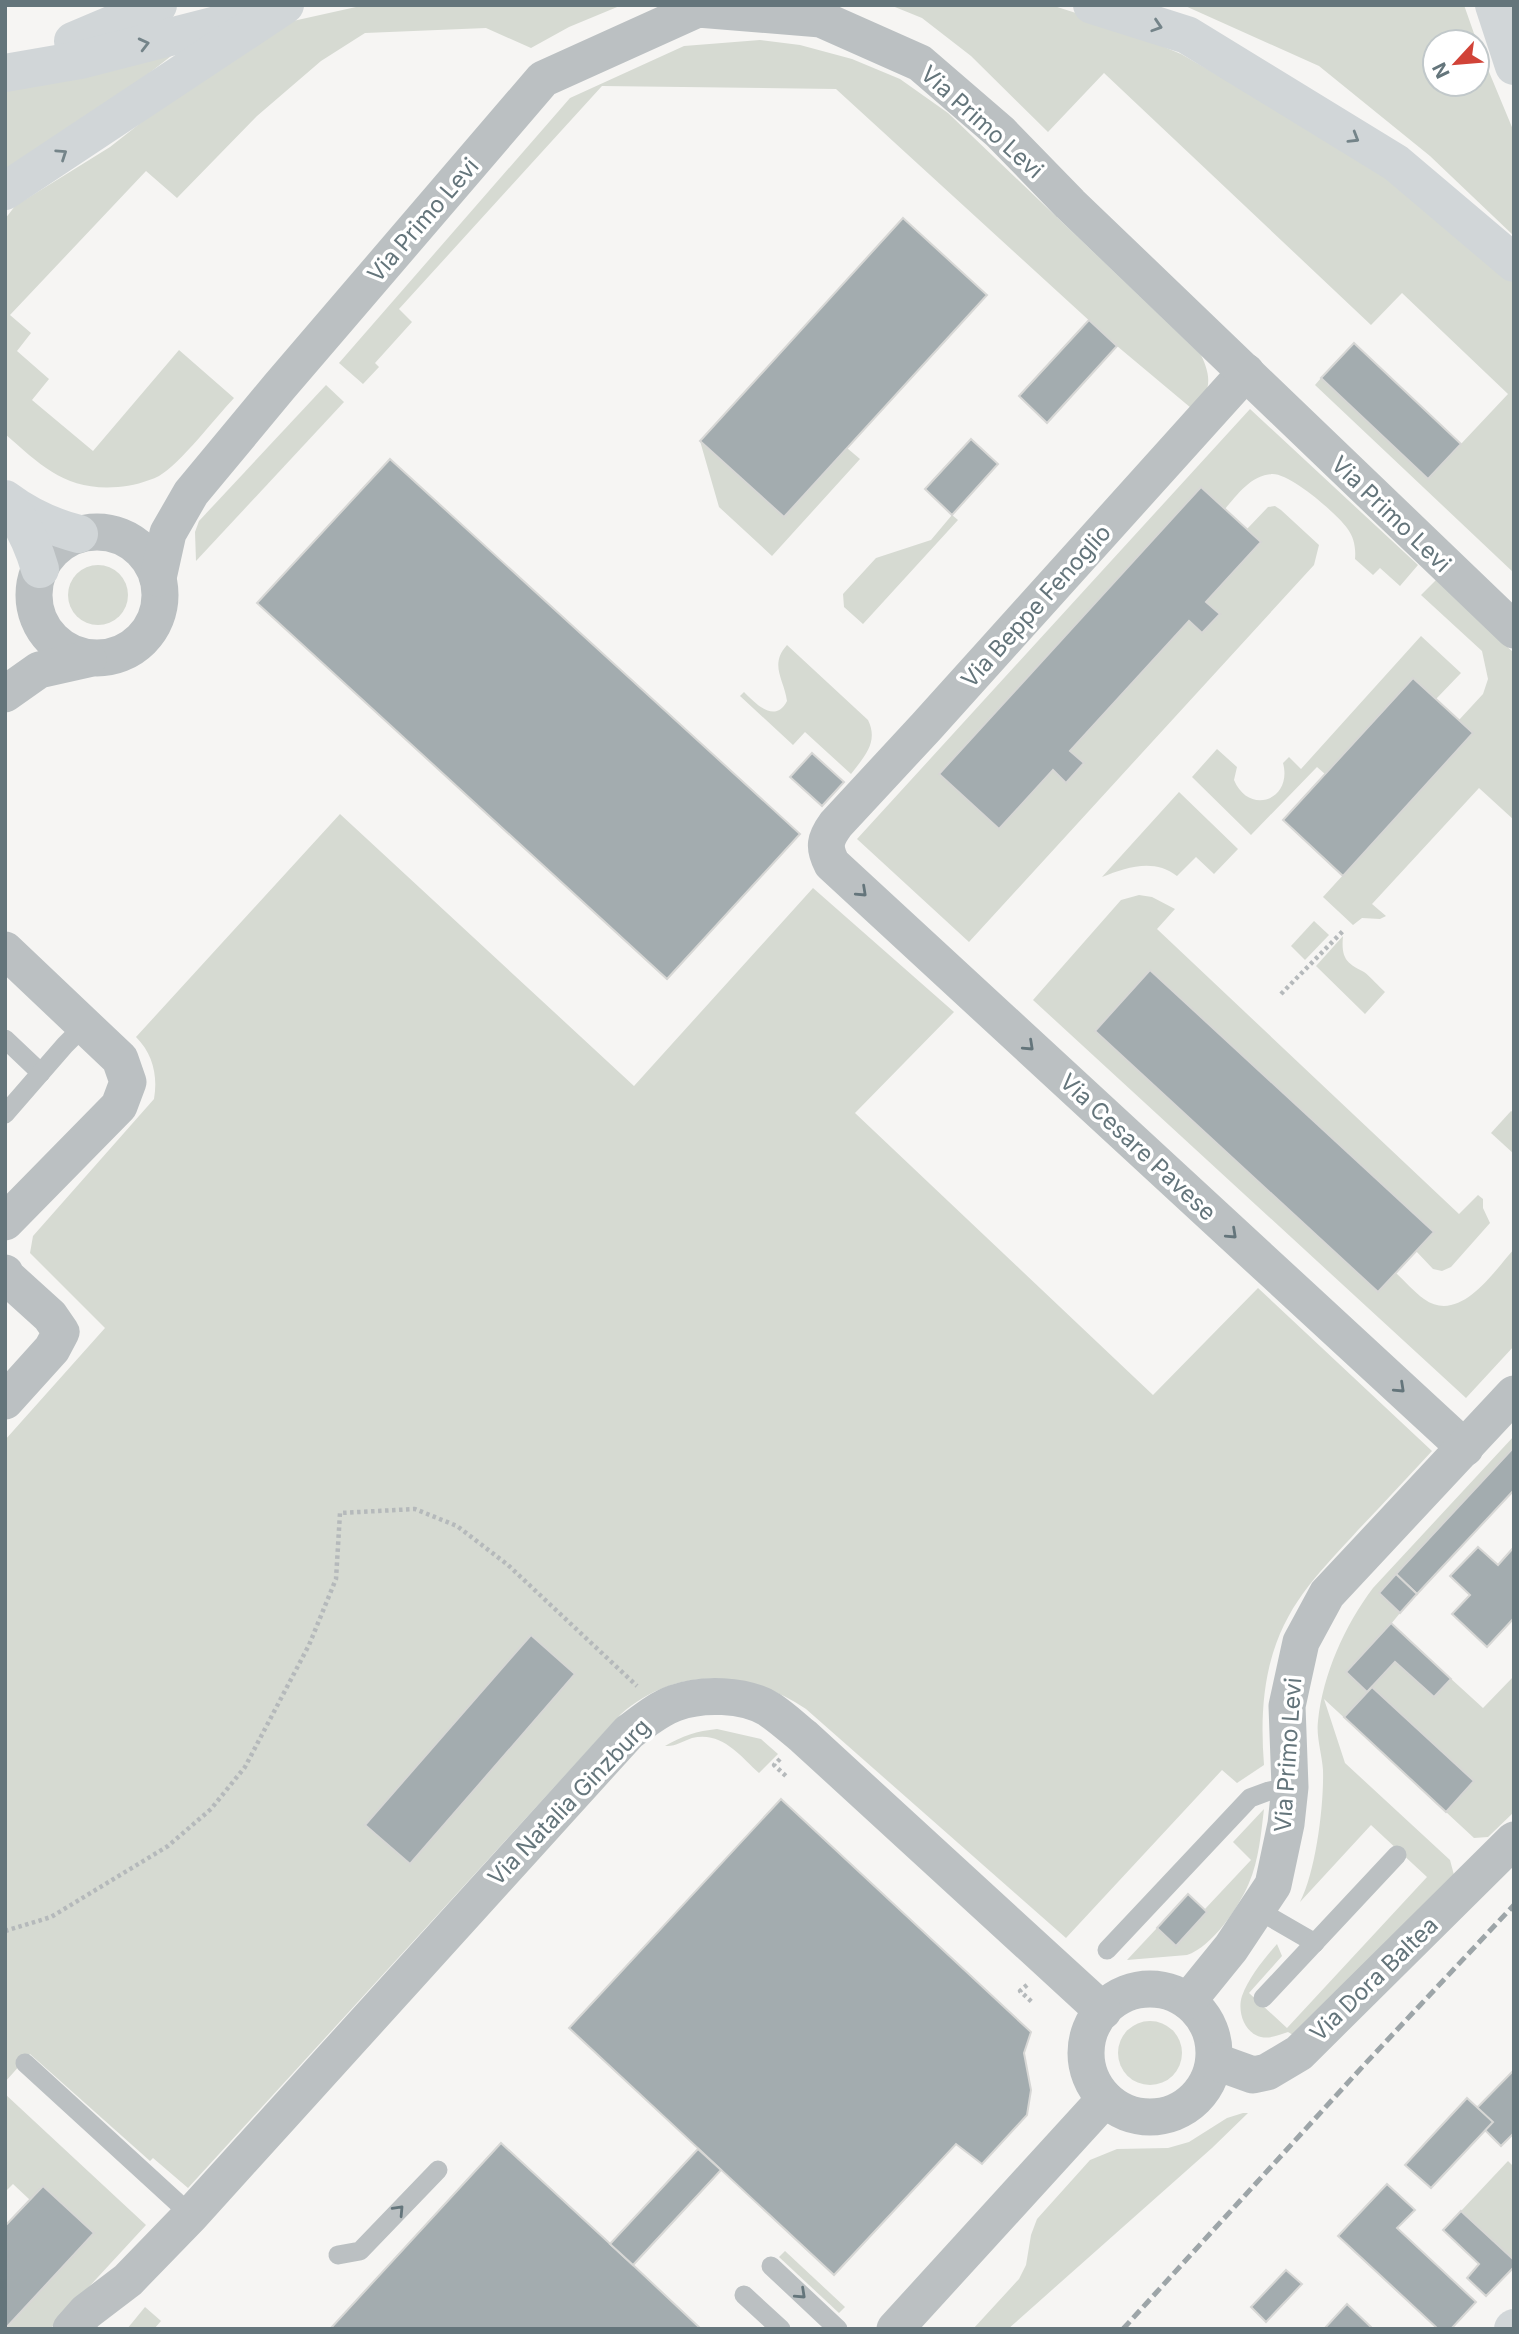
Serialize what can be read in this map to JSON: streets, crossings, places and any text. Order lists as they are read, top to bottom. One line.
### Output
{"streets":{"street":["Via Primo Levi","Via Beppe Fenoglio","Via Cesare Pavese","Via Natalia Ginzburg","Via Dora Baltea"]},"crossings":[["Via Primo Levi","Via Beppe Fenoglio"],["Via Primo Levi","Via Cesare Pavese"],["Via Primo Levi","Via Natalia Ginzburg"],["Via Primo Levi","Via Dora Baltea"],["Via Beppe Fenoglio","Via Cesare Pavese"],["Via Natalia Ginzburg","Via Dora Baltea"]],"one_way":["Via Cesare Pavese"],"north":"bottom left"}
